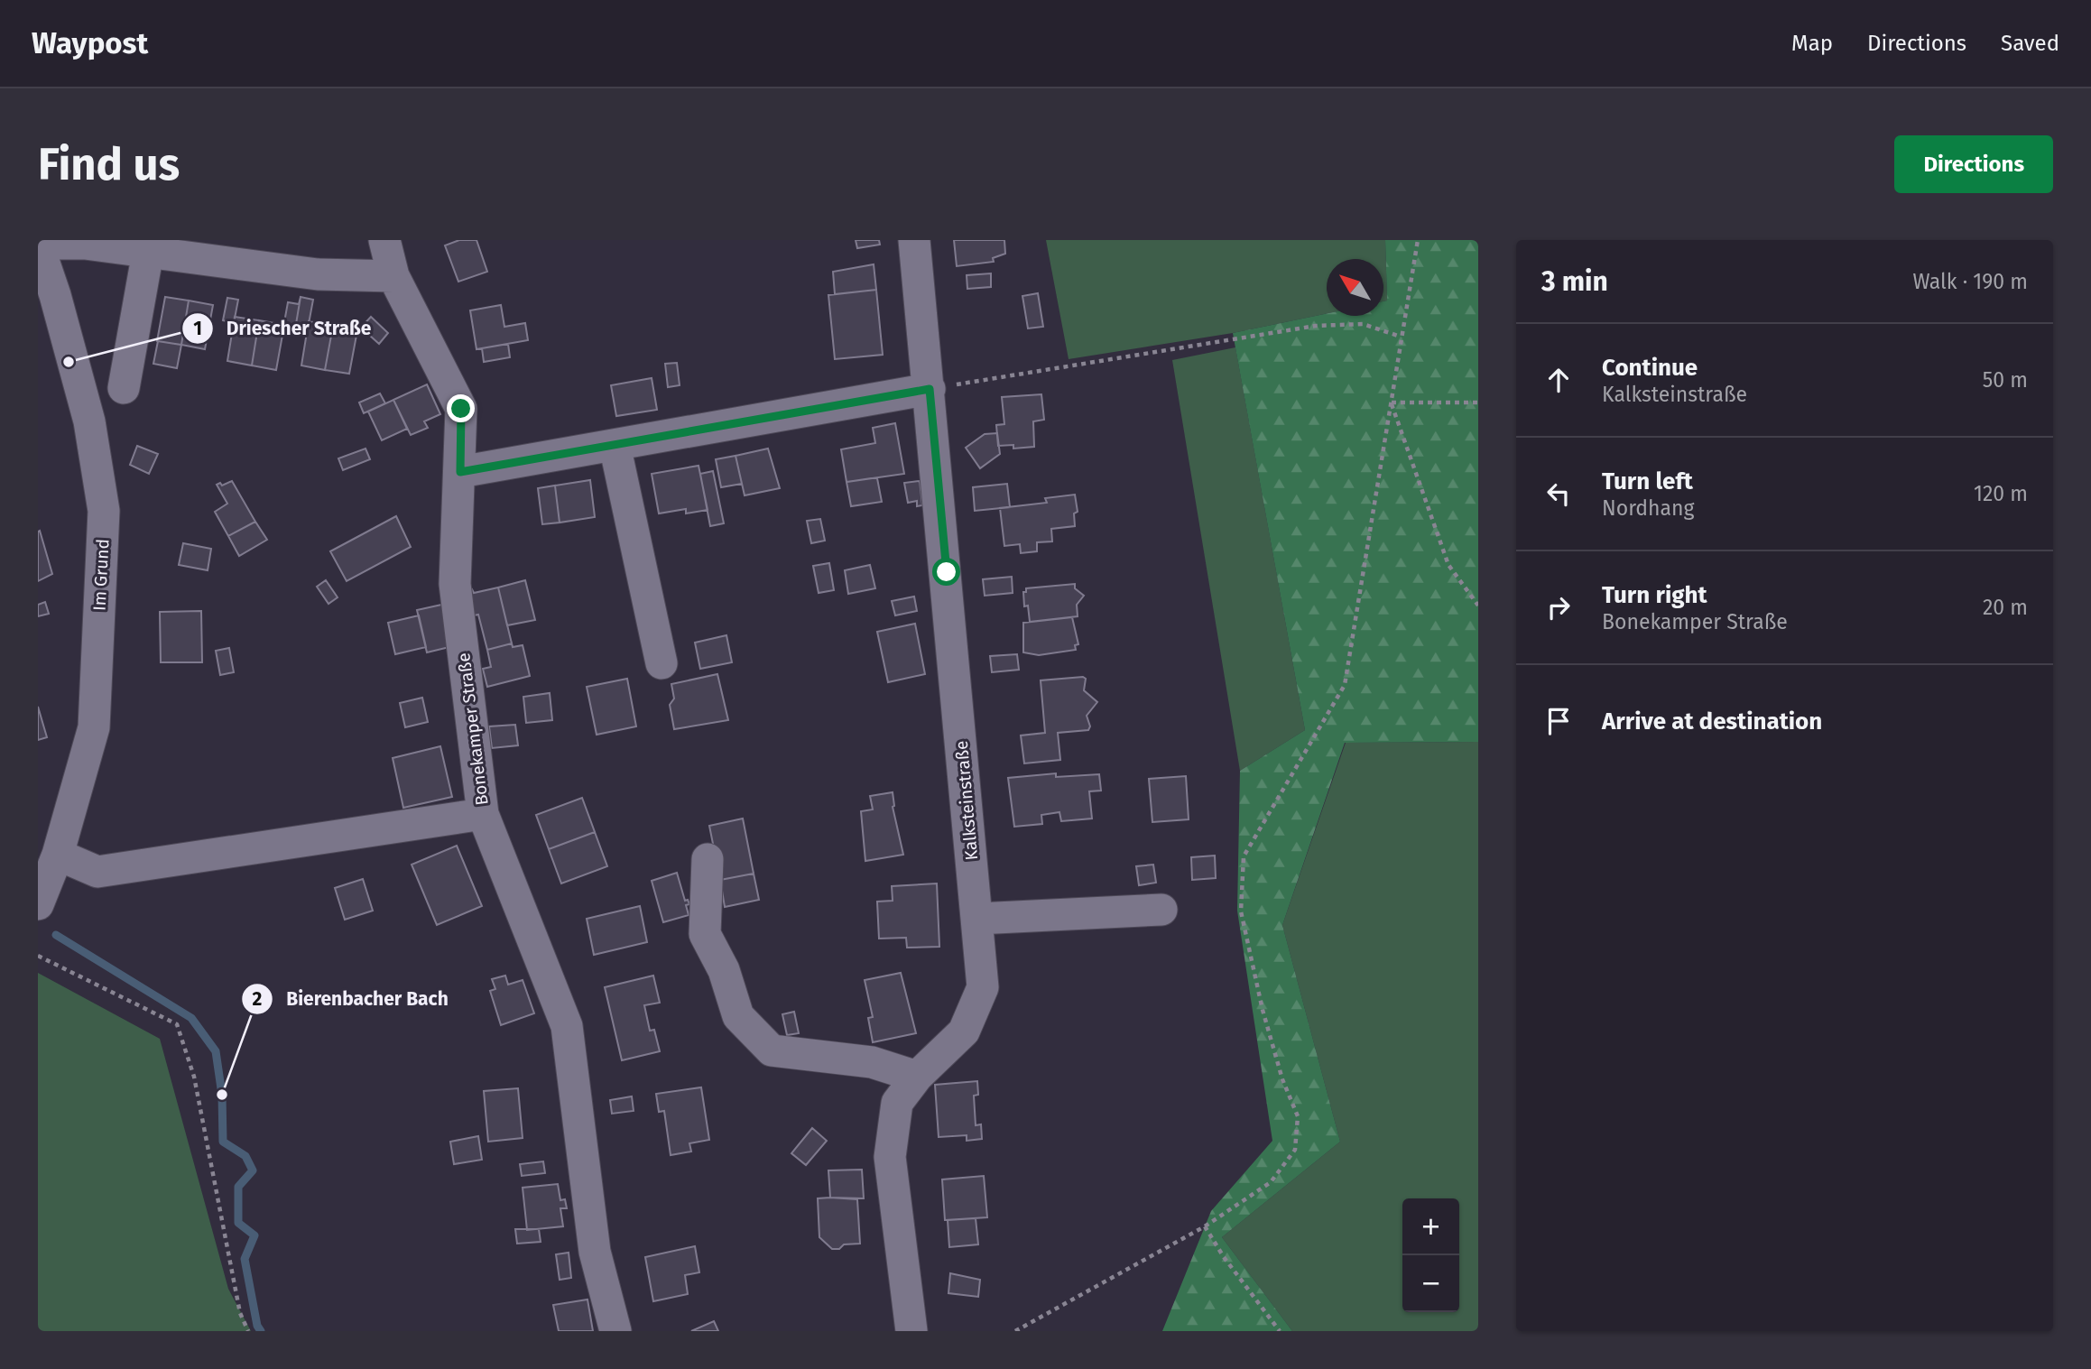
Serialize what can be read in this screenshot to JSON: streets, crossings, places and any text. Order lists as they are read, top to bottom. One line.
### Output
{"streets":{"street":["Im Grund","Bonekamper Straße","Kalksteinstraße"]},"places":["Driescher Straße","Bierenbacher Bach"],"north":"top left","page":{"header":"Waypost","nav":["Map","Directions","Saved"],"buttons":"Directions","title":"Find us","heading":["3 min","Walk · 190 m"],"list":[["Continue","Kalksteinstraße","50 m"],["Turn left","Nordhang","120 m"],["Turn right","Bonekamper Straße","20 m"],"Arrive at destination"],"map_buttons":["+","−"]}}
